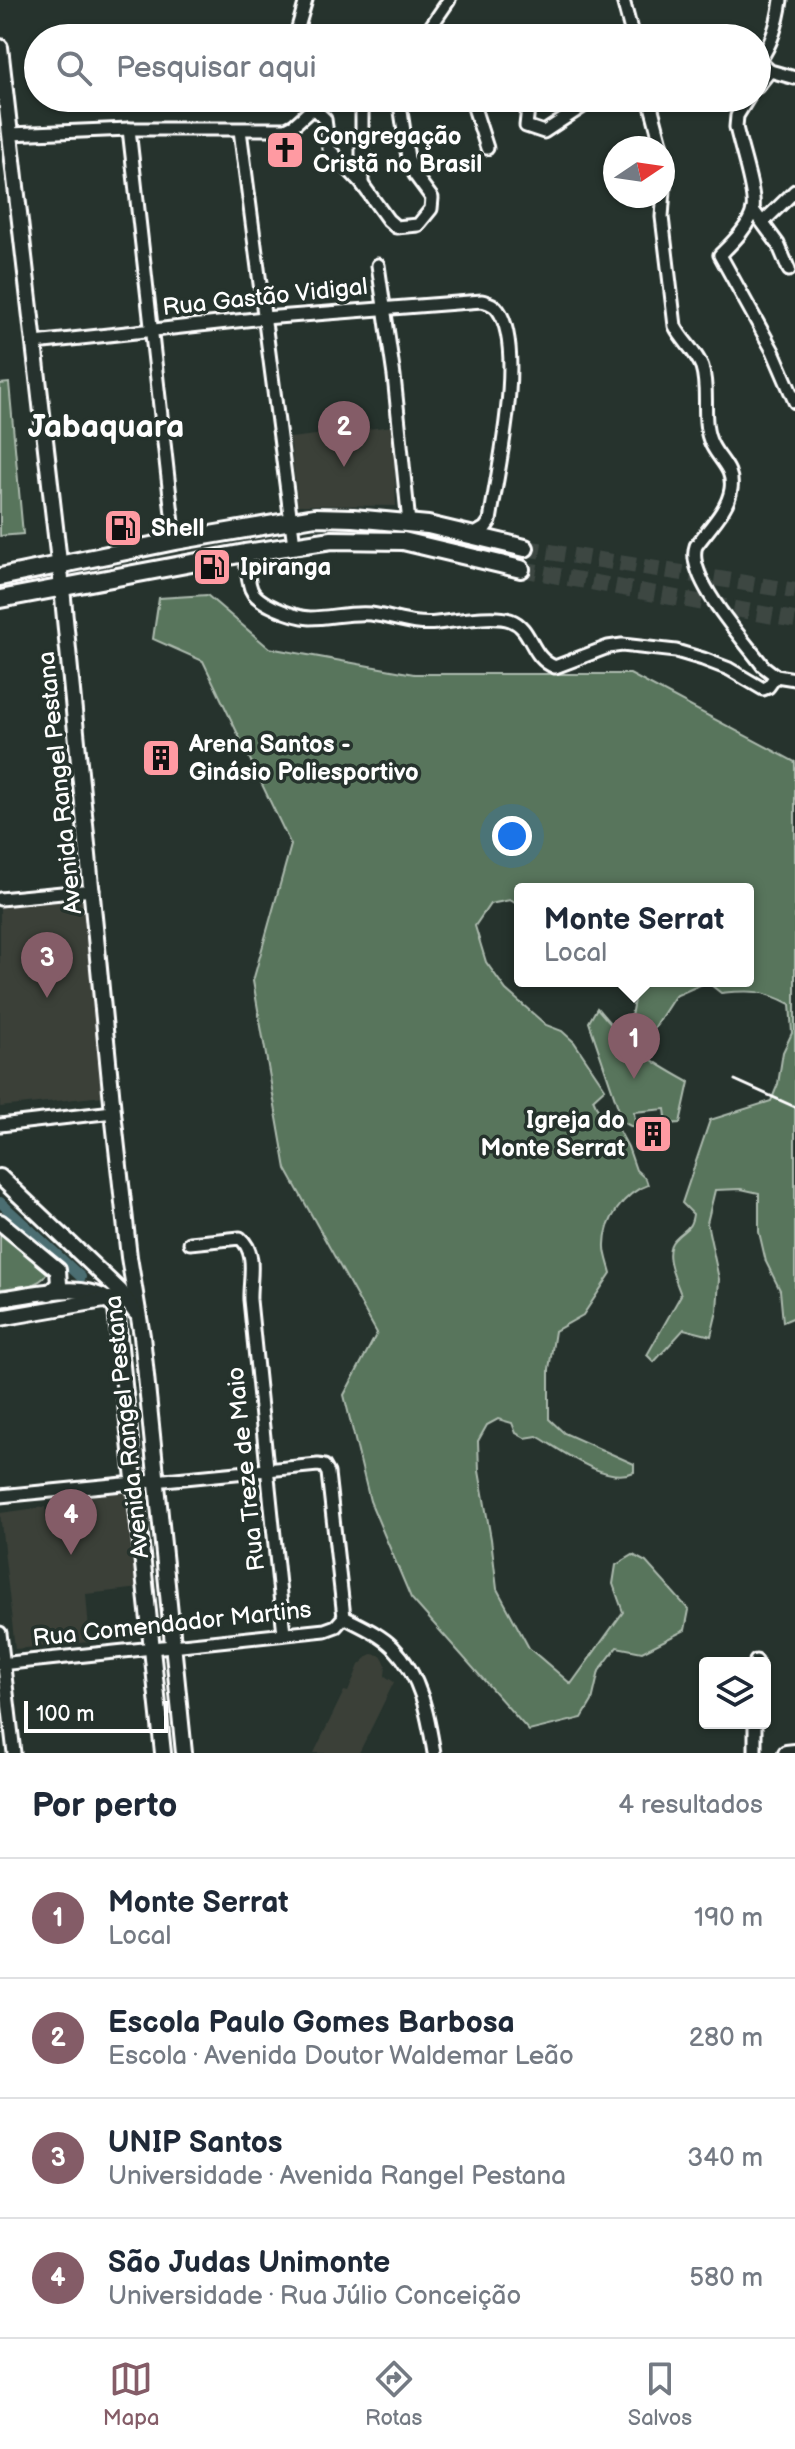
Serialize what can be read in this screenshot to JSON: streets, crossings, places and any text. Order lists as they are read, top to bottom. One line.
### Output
{"streets":{"main road":["Avenida Rangel Pestana"],"street":["Rua Gastão Vidigal","Rua Treze de Maio","Rua Comendador Martins"]},"crossings":[["Rua Gastão Vidigal","Avenida Rangel Pestana"],["Avenida Rangel Pestana","Rua Comendador Martins"],["Rua Treze de Maio","Rua Comendador Martins"]],"districts":["Jabaquara"],"places":{"church":["Congregação Cristã no Brasil"],"fuel station":["Shell","Ipiranga"],"building":["Arena Santos - Ginásio Poliesportivo","Igreja do Monte Serrat"]},"scale_bar":"100 m","north":"right","page":{"search":"Pesquisar aqui","pins":["2","3","1","4"],"popup":["Monte Serrat","Local"],"scale":"100 m","heading":["Por perto","4 resultados"],"list":[{"mark":"1","name":"Monte Serrat","note":"Local","value":"190 m"},{"mark":"2","name":"Escola Paulo Gomes Barbosa","note":"Escola · Avenida Doutor Waldemar Leão","value":"280 m"},{"mark":"3","name":"UNIP Santos","note":"Universidade · Avenida Rangel Pestana","value":"340 m"},{"mark":"4","name":"São Judas Unimonte","note":"Universidade · Rua Júlio Conceição","value":"580 m"}],"nav":["Mapa","Rotas","Salvos"]}}
